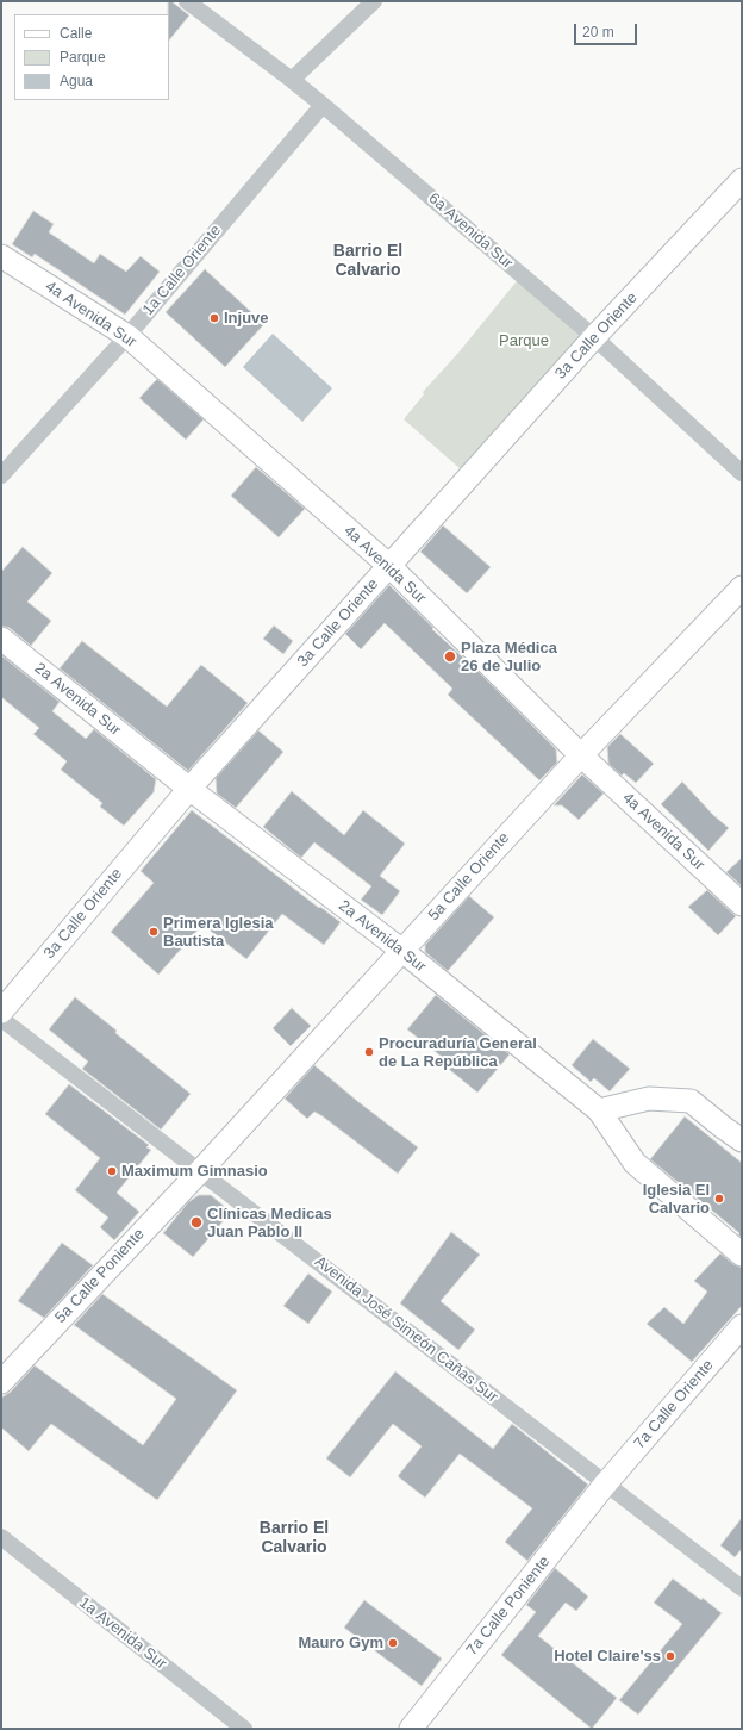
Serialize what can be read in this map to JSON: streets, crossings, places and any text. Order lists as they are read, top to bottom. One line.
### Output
{"streets":{"street":["6a Avenida Sur","1a Calle Oriente","4a Avenida Sur","3a Calle Oriente","2a Avenida Sur","5a Calle Oriente","5a Calle Poniente","Avenida José Simeón Cañas Sur","7a Calle Oriente","7a Calle Poniente","1a Avenida Sur"]},"crossings":[["6a Avenida Sur","1a Calle Oriente"],["6a Avenida Sur","3a Calle Oriente"],["1a Calle Oriente","4a Avenida Sur"],["4a Avenida Sur","3a Calle Oriente"],["4a Avenida Sur","5a Calle Oriente"],["3a Calle Oriente","2a Avenida Sur"],["2a Avenida Sur","5a Calle Oriente"],["5a Calle Oriente","5a Calle Poniente"],["5a Calle Oriente","Avenida José Simeón Cañas Sur"],["5a Calle Poniente","Avenida José Simeón Cañas Sur"],["Avenida José Simeón Cañas Sur","7a Calle Oriente"],["Avenida José Simeón Cañas Sur","7a Calle Poniente"],["7a Calle Oriente","7a Calle Poniente"]],"districts":["Barrio El Calvario","Barrio El Calvario"],"parks":["Parque"],"places":["Injuve","Plaza Médica 26 de Julio","Primera Iglesia Bautista","Procuraduría General de La República","Maximum Gimnasio","Iglesia El Calvario","Clínicas Medicas Juan Pablo II","Mauro Gym","Hotel Claire'ss"],"legend":["Calle","Parque","Agua"],"scale_bar":"20 m"}
